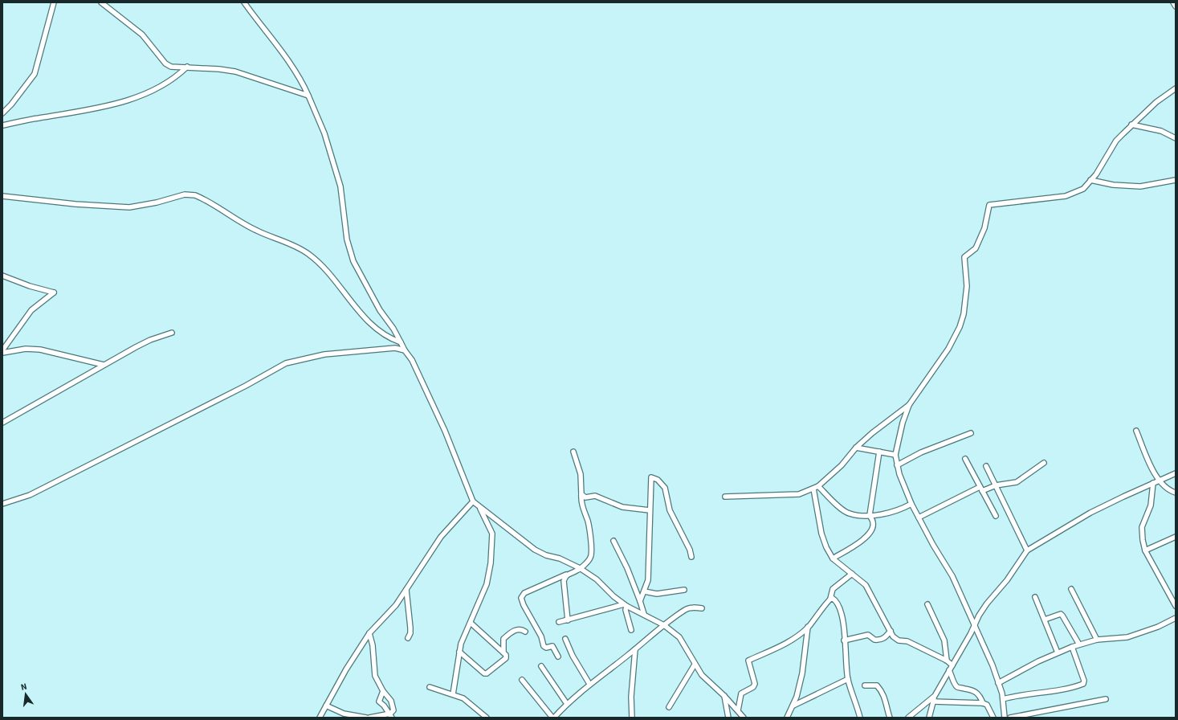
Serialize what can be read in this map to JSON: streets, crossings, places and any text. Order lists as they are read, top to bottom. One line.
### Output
{"north":"top"}
